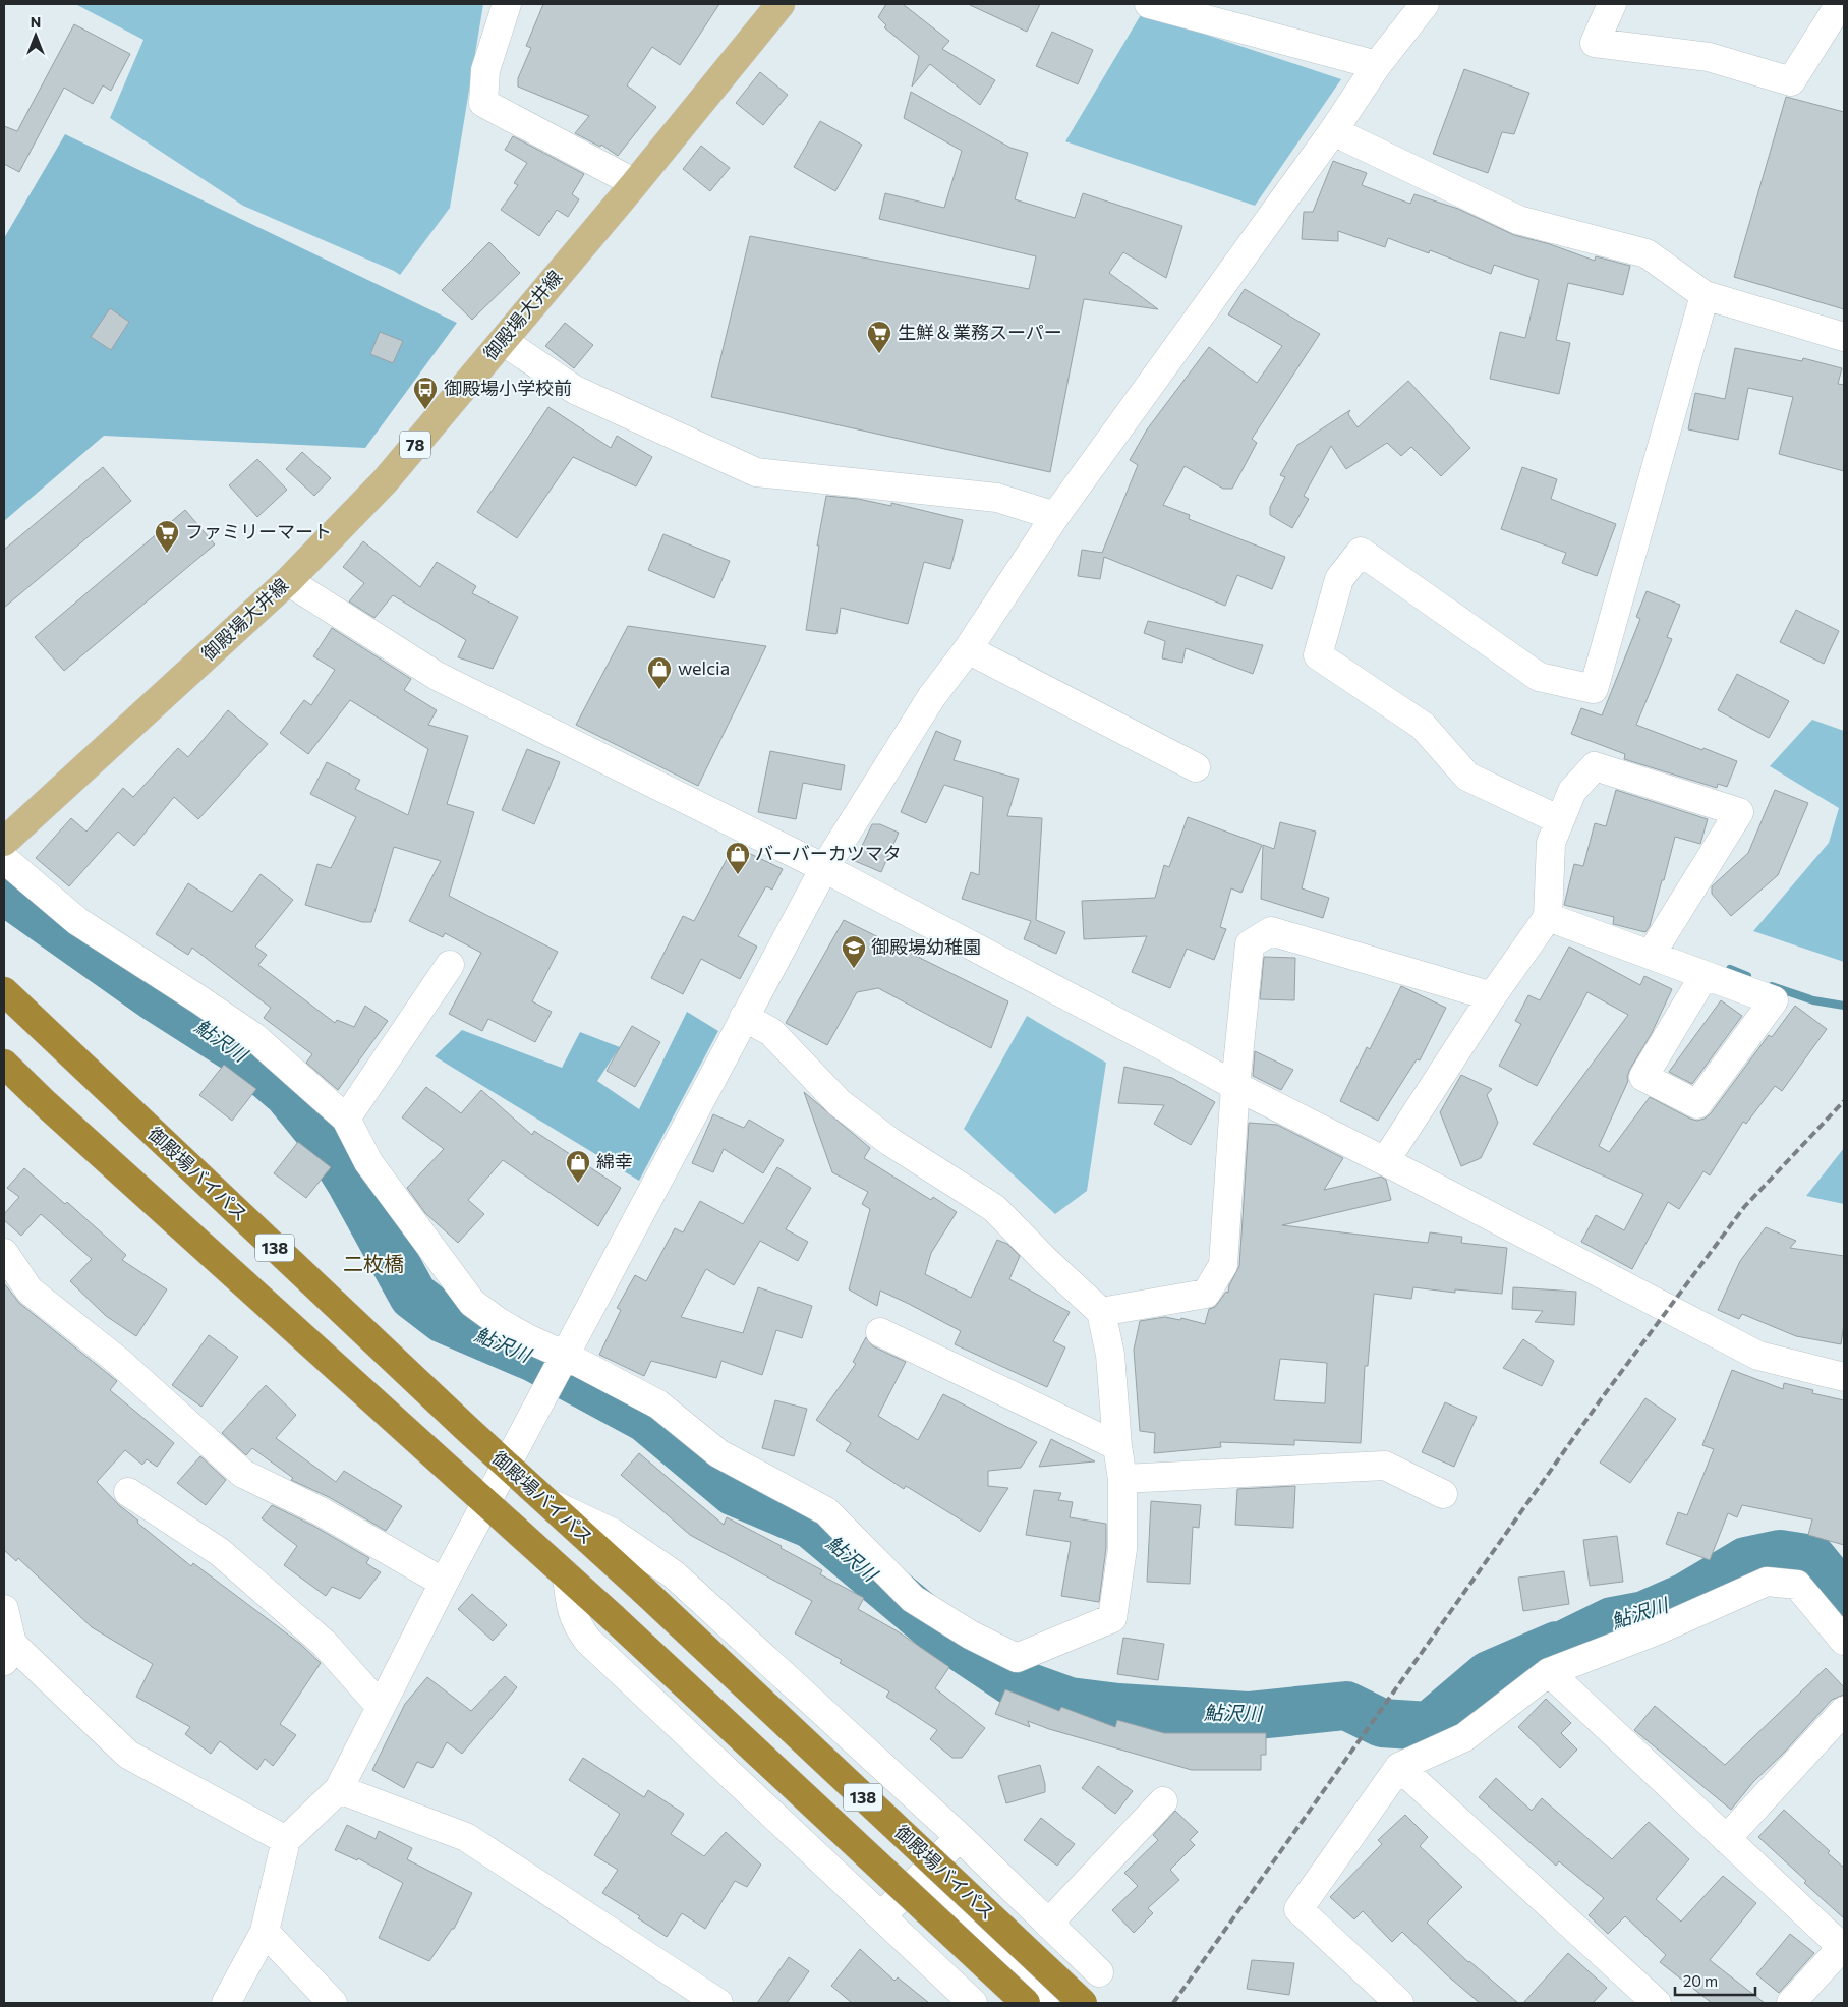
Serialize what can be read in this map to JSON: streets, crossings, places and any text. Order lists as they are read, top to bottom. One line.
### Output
{"streets":{"highway":["御殿場バイパス","138"],"main road":["御殿場大井線","78"]},"districts":["二枚橋"],"water":["鮎沢川"],"places":{"supermarket":["生鮮＆業務スーパー","ファミリーマート"],"bus stop":["御殿場小学校前"],"shop":["welcia","バーバーカツマタ","綿幸"],"school or university":["御殿場幼稚園"]},"scale_bar":"20 m","north":"top"}
